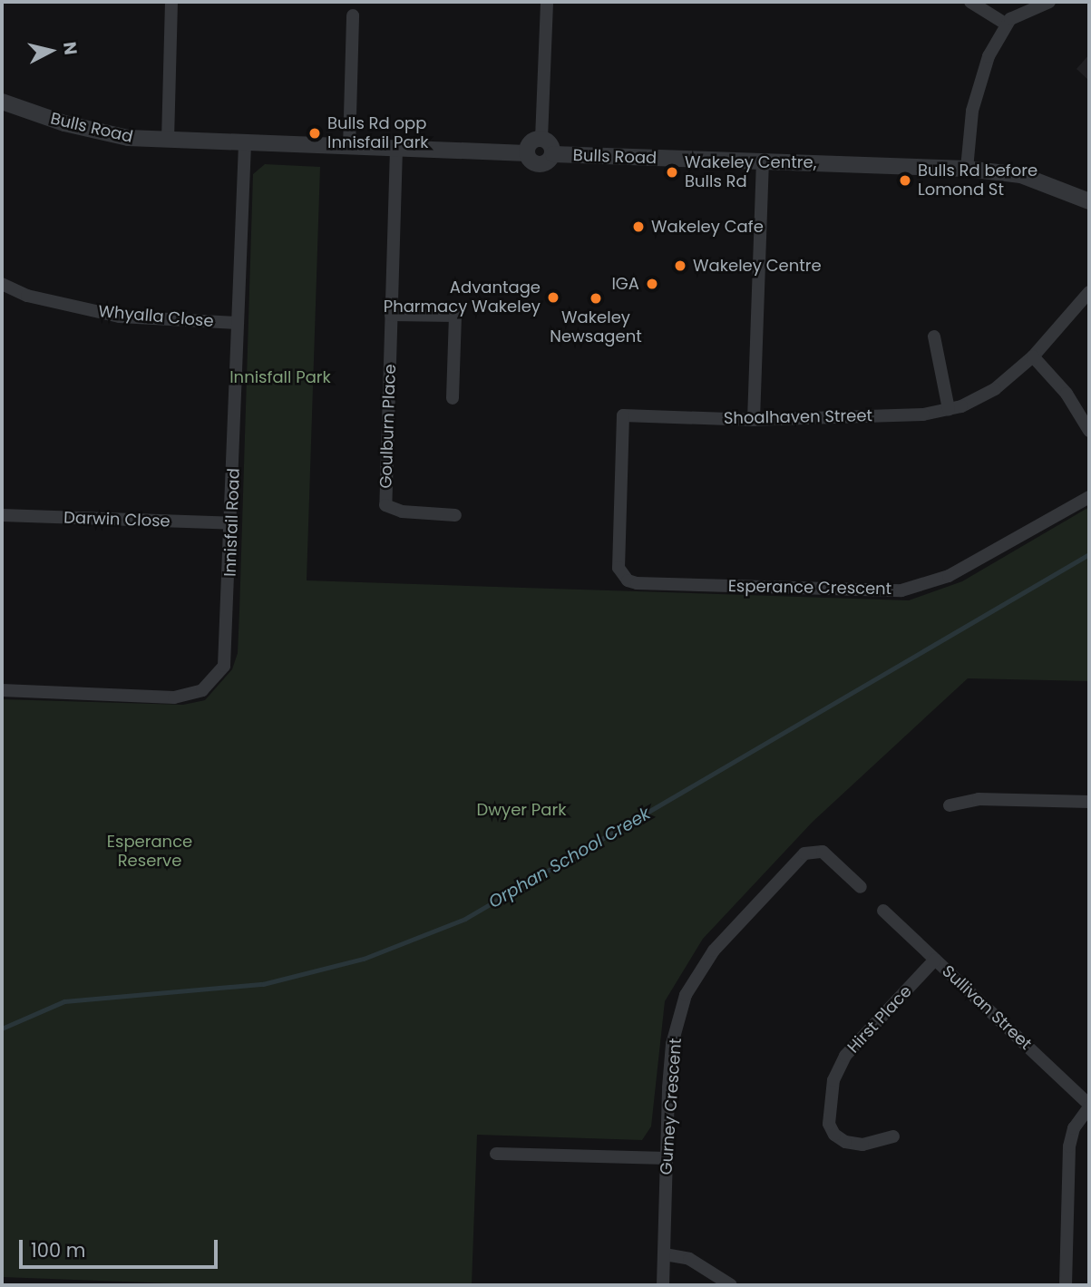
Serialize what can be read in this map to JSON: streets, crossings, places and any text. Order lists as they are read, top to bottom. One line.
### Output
{"streets":{"street":["Bulls Road","Whyalla Close","Shoalhaven Street","Goulburn Place","Darwin Close","Innisfail Road","Esperance Crescent","Sullivan Street","Hirst Place","Gurney Crescent"]},"crossings":[["Bulls Road","Goulburn Place"],["Bulls Road","Innisfail Road"],["Whyalla Close","Innisfail Road"],["Shoalhaven Street","Esperance Crescent"],["Darwin Close","Innisfail Road"],["Sullivan Street","Hirst Place"]],"water":["Orphan School Creek"],"parks":["Innisfall Park","Dwyer Park","Esperance Reserve"],"places":["Bulls Rd opp Innisfail Park","Wakeley Centre, Bulls Rd","Bulls Rd before Lomond St","Wakeley Cafe","Wakeley Centre","IGA","Advantage Pharmacy Wakeley","Wakeley Newsagent"],"scale_bar":"100 m","north":"right"}
